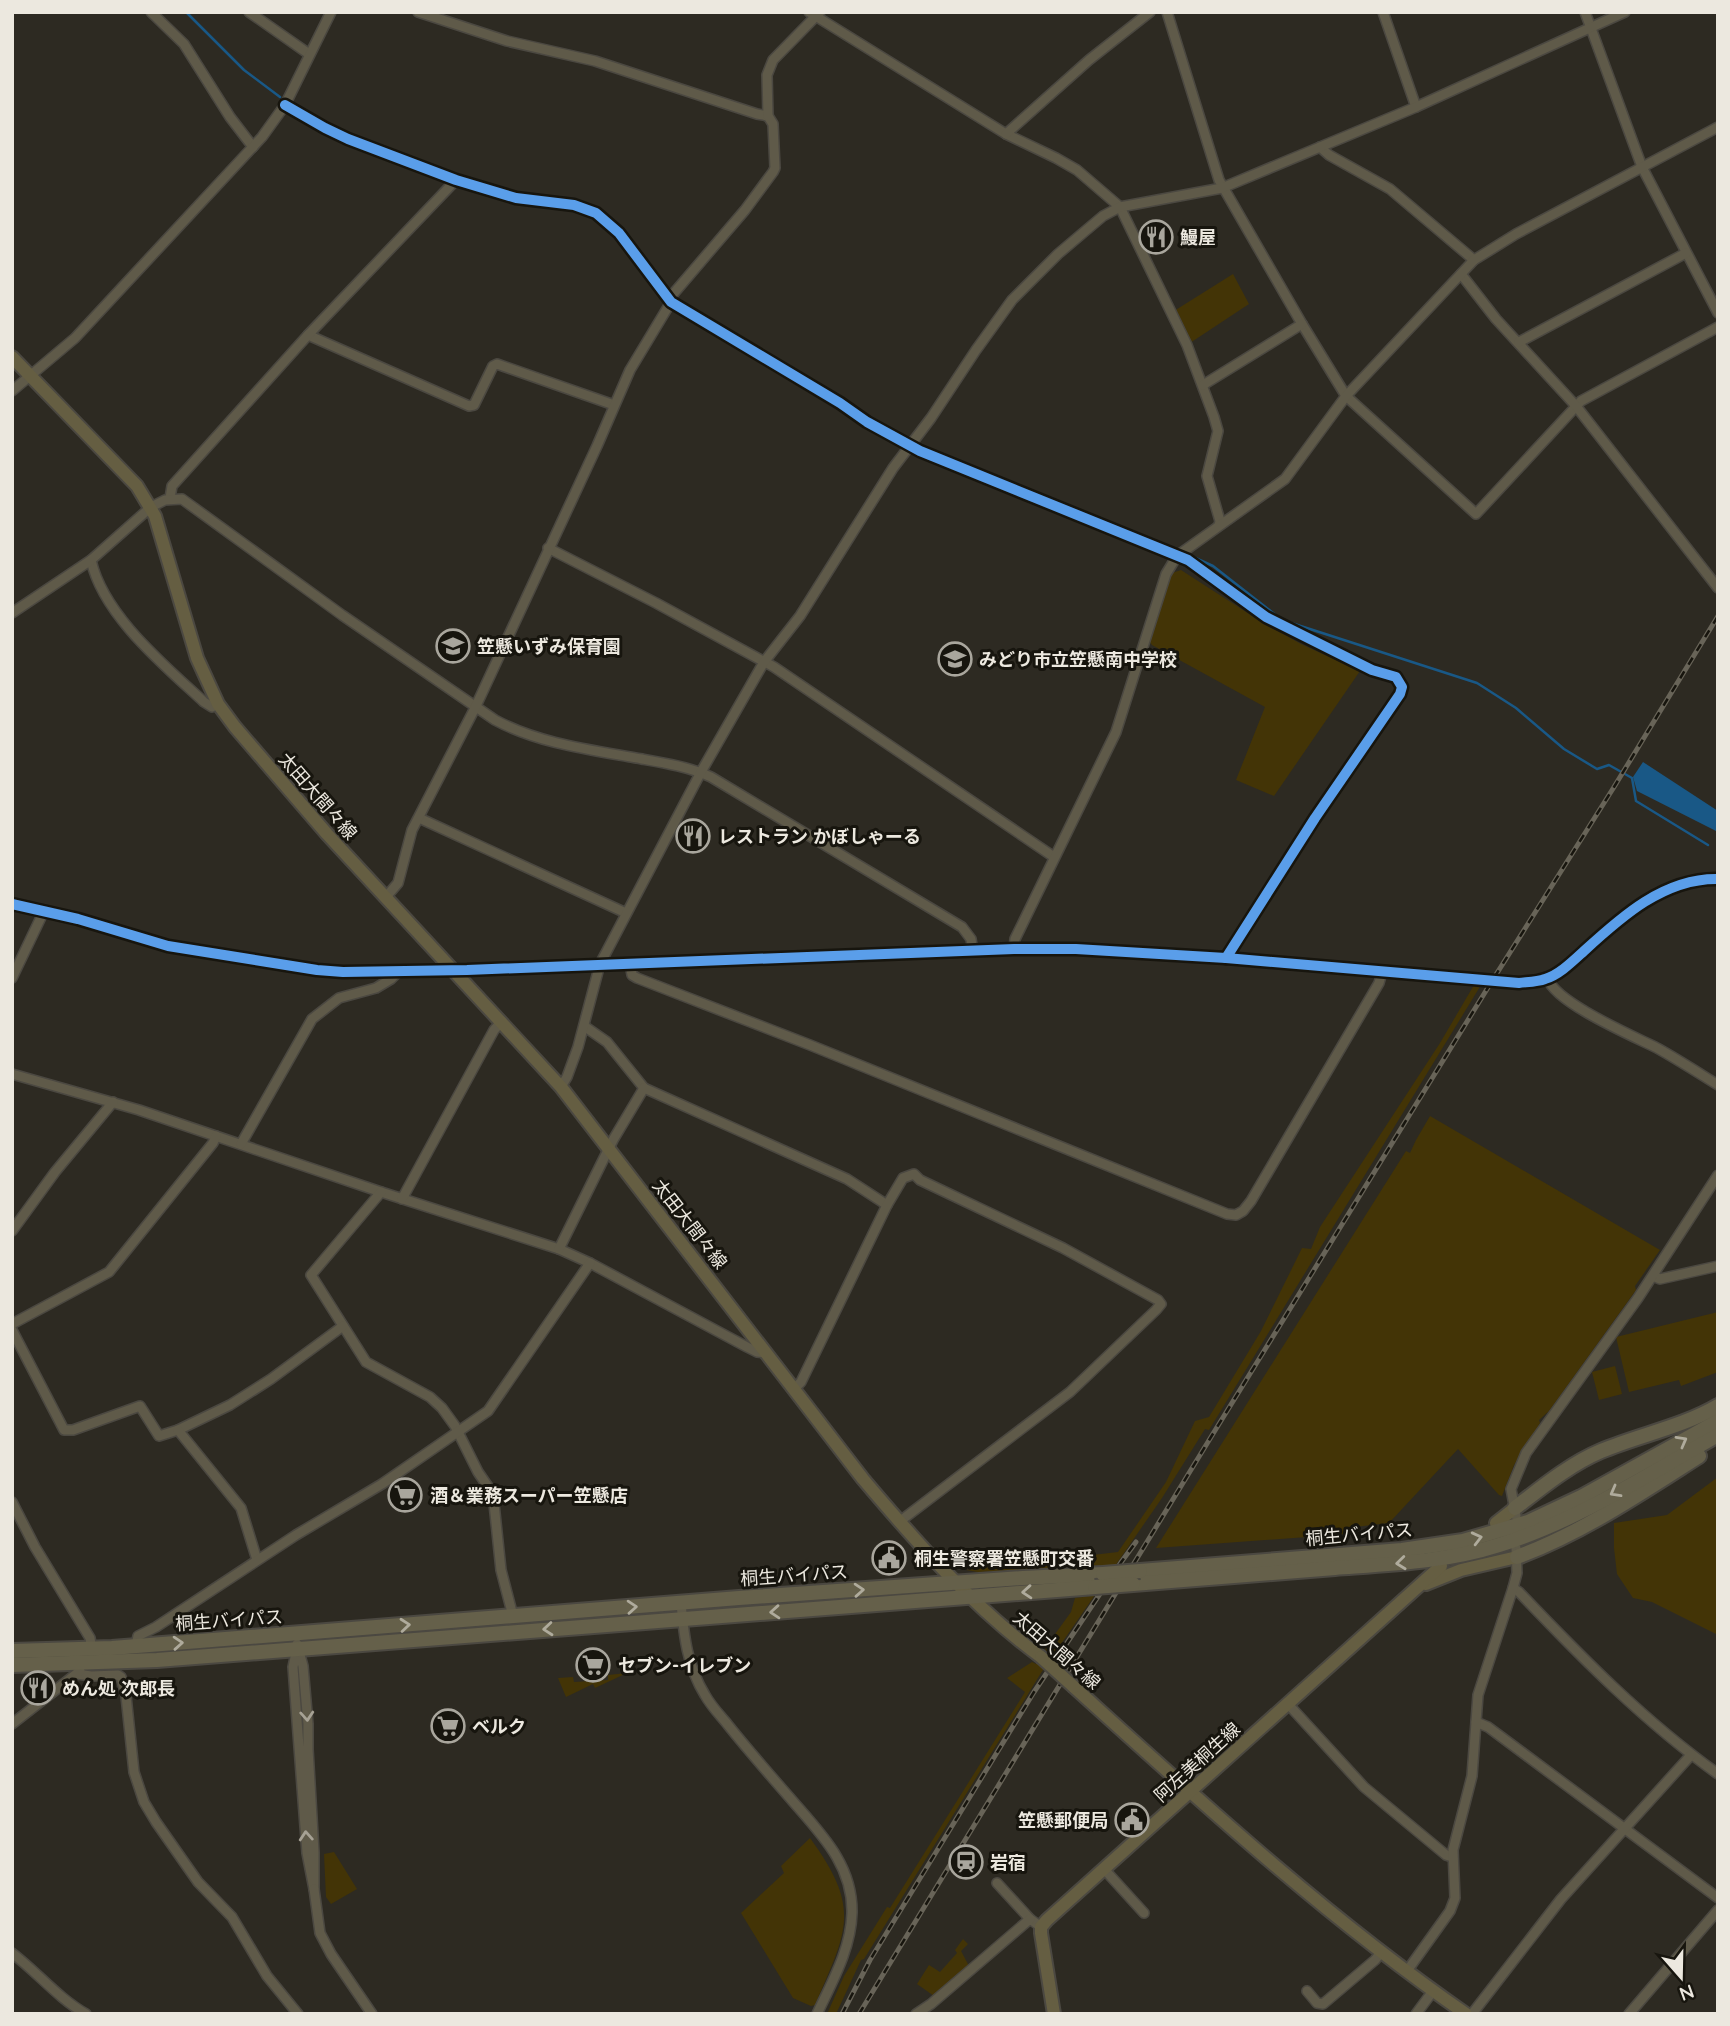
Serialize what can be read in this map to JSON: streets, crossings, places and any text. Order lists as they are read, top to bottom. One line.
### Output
{"streets":{"highway":["桐生バイパス"],"main road":["太田大間々線","阿左美桐生線"]},"crossings":[["太田大間々線","桐生バイパス"],["太田大間々線","阿左美桐生線"]],"places":{"restaurant":["鰻屋","レストラン かぼしゃーる","めん処 次郎長"],"school or university":["笠懸いずみ保育園","みどり市立笠懸南中学校"],"supermarket":["酒＆業務スーパー笠懸店","セブン-イレブン","ベルク"],"public building":["桐生警察署笠懸町交番","笠懸郵便局"],"station":["岩宿"]},"north":"bottom"}
